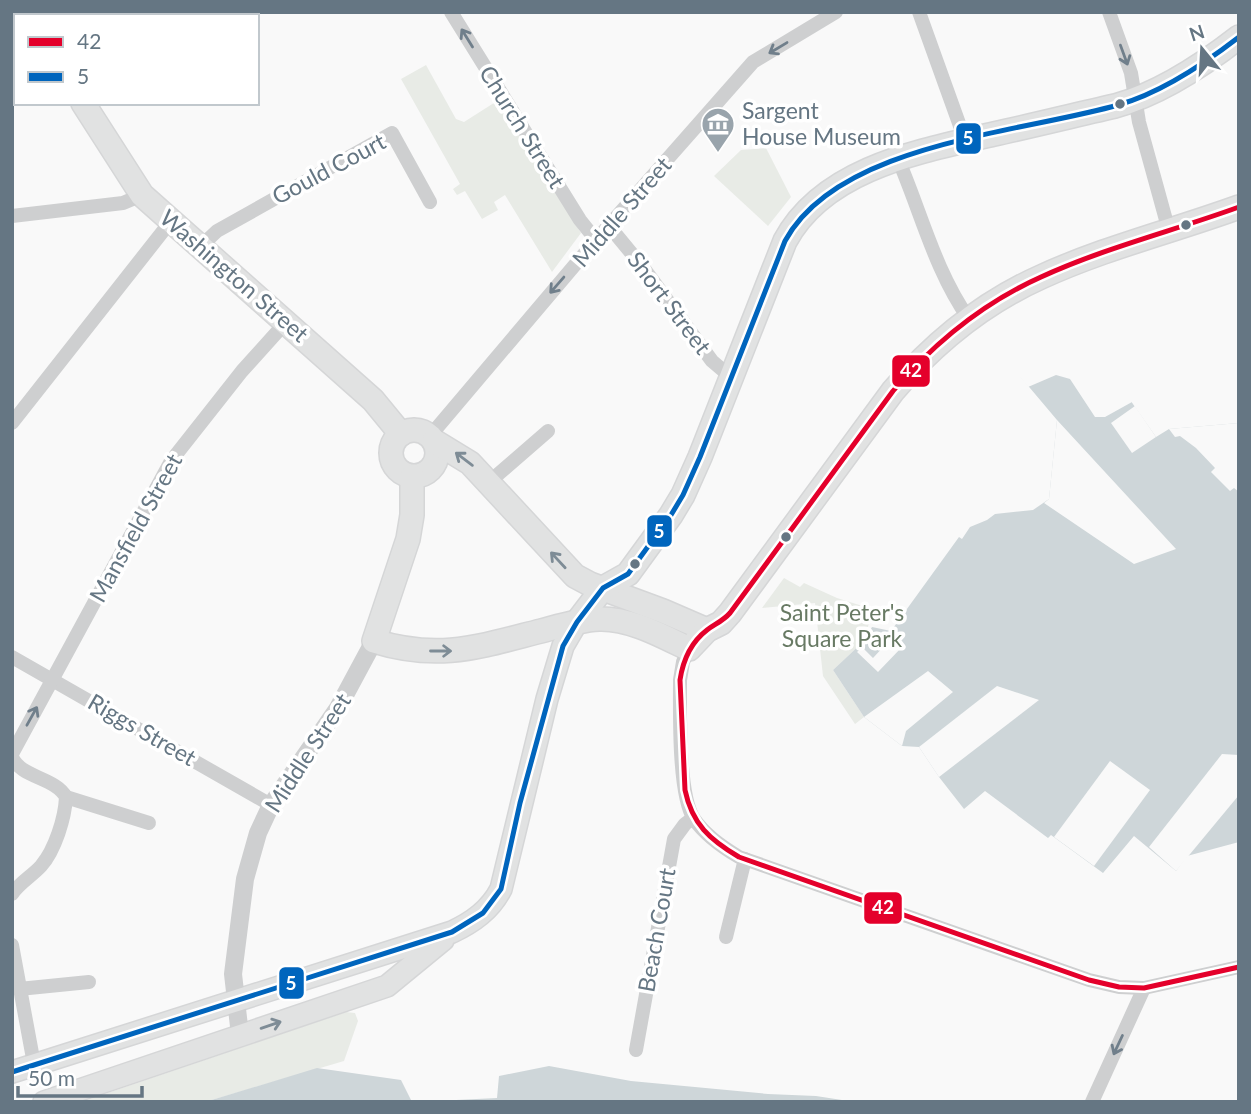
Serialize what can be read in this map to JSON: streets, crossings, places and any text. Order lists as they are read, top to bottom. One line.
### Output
{"streets":{"main road":["Middle Street","Washington Street"],"street":["Church Street","Gould Court","Short Street","Mansfield Street","Riggs Street","Beach Court"]},"crossings":[["Church Street","Middle Street"],["Gould Court","Washington Street"],["Middle Street","Washington Street"],["Middle Street","Short Street"],["Middle Street","Riggs Street"],["Washington Street","Mansfield Street"],["Mansfield Street","Riggs Street"]],"one_way":["Church Street","Middle Street"],"parks":["Saint Peter's Square Park"],"places":{"museum":["Sargent House Museum"]},"lines":["transit line 5","transit line 42"],"legend":["42","5"],"scale_bar":"50 m","north":"top"}
